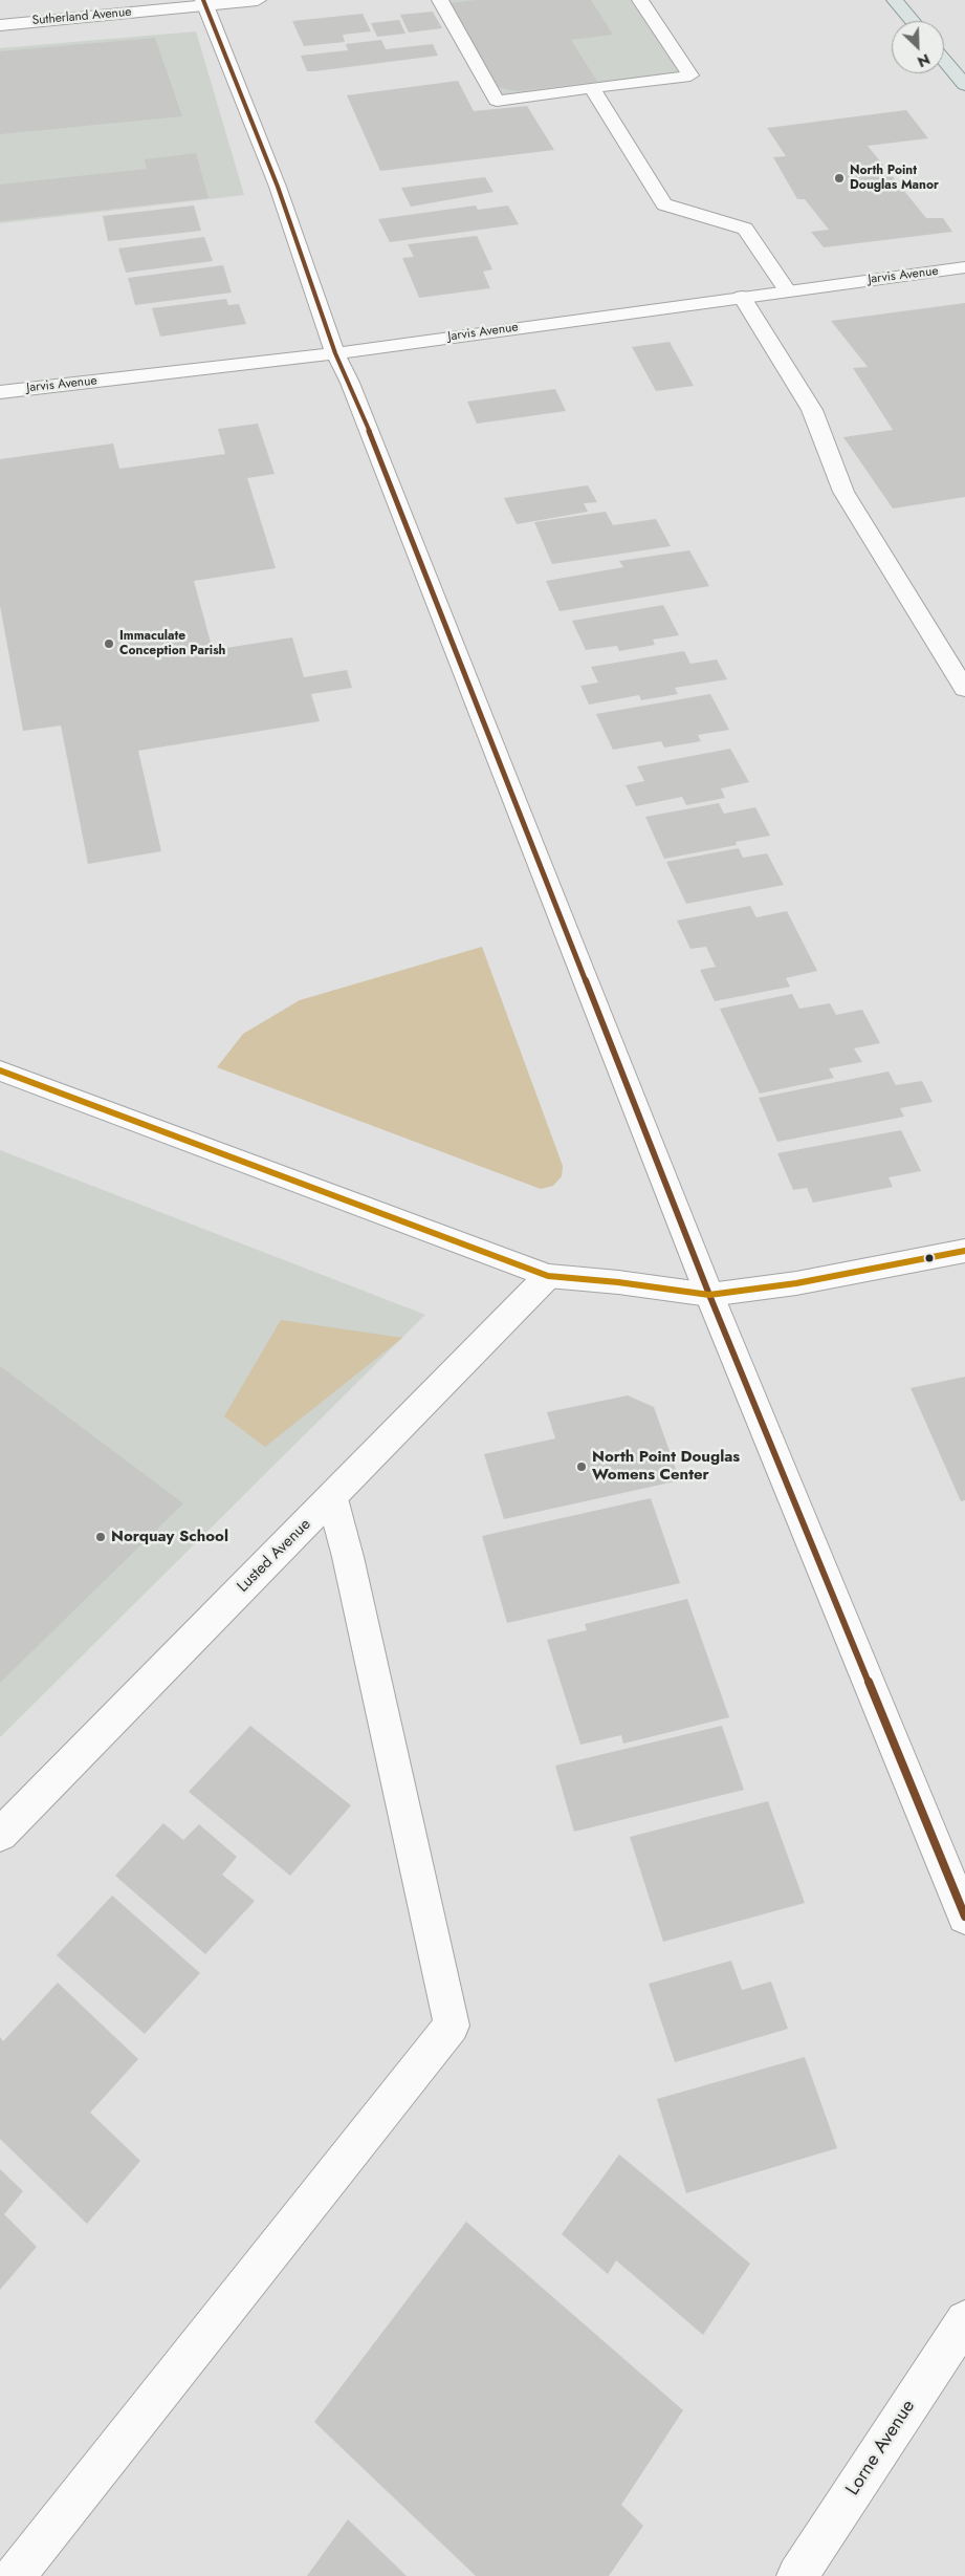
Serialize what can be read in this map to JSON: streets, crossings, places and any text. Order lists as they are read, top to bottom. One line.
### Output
{"streets":{"street":["Sutherland Avenue","Jarvis Avenue","Lusted Avenue","Lorne Avenue"]},"places":["North Point Douglas Manor","Immaculate Conception Parish","North Point Douglas Womens Center","Norquay School"],"north":"bottom right"}
